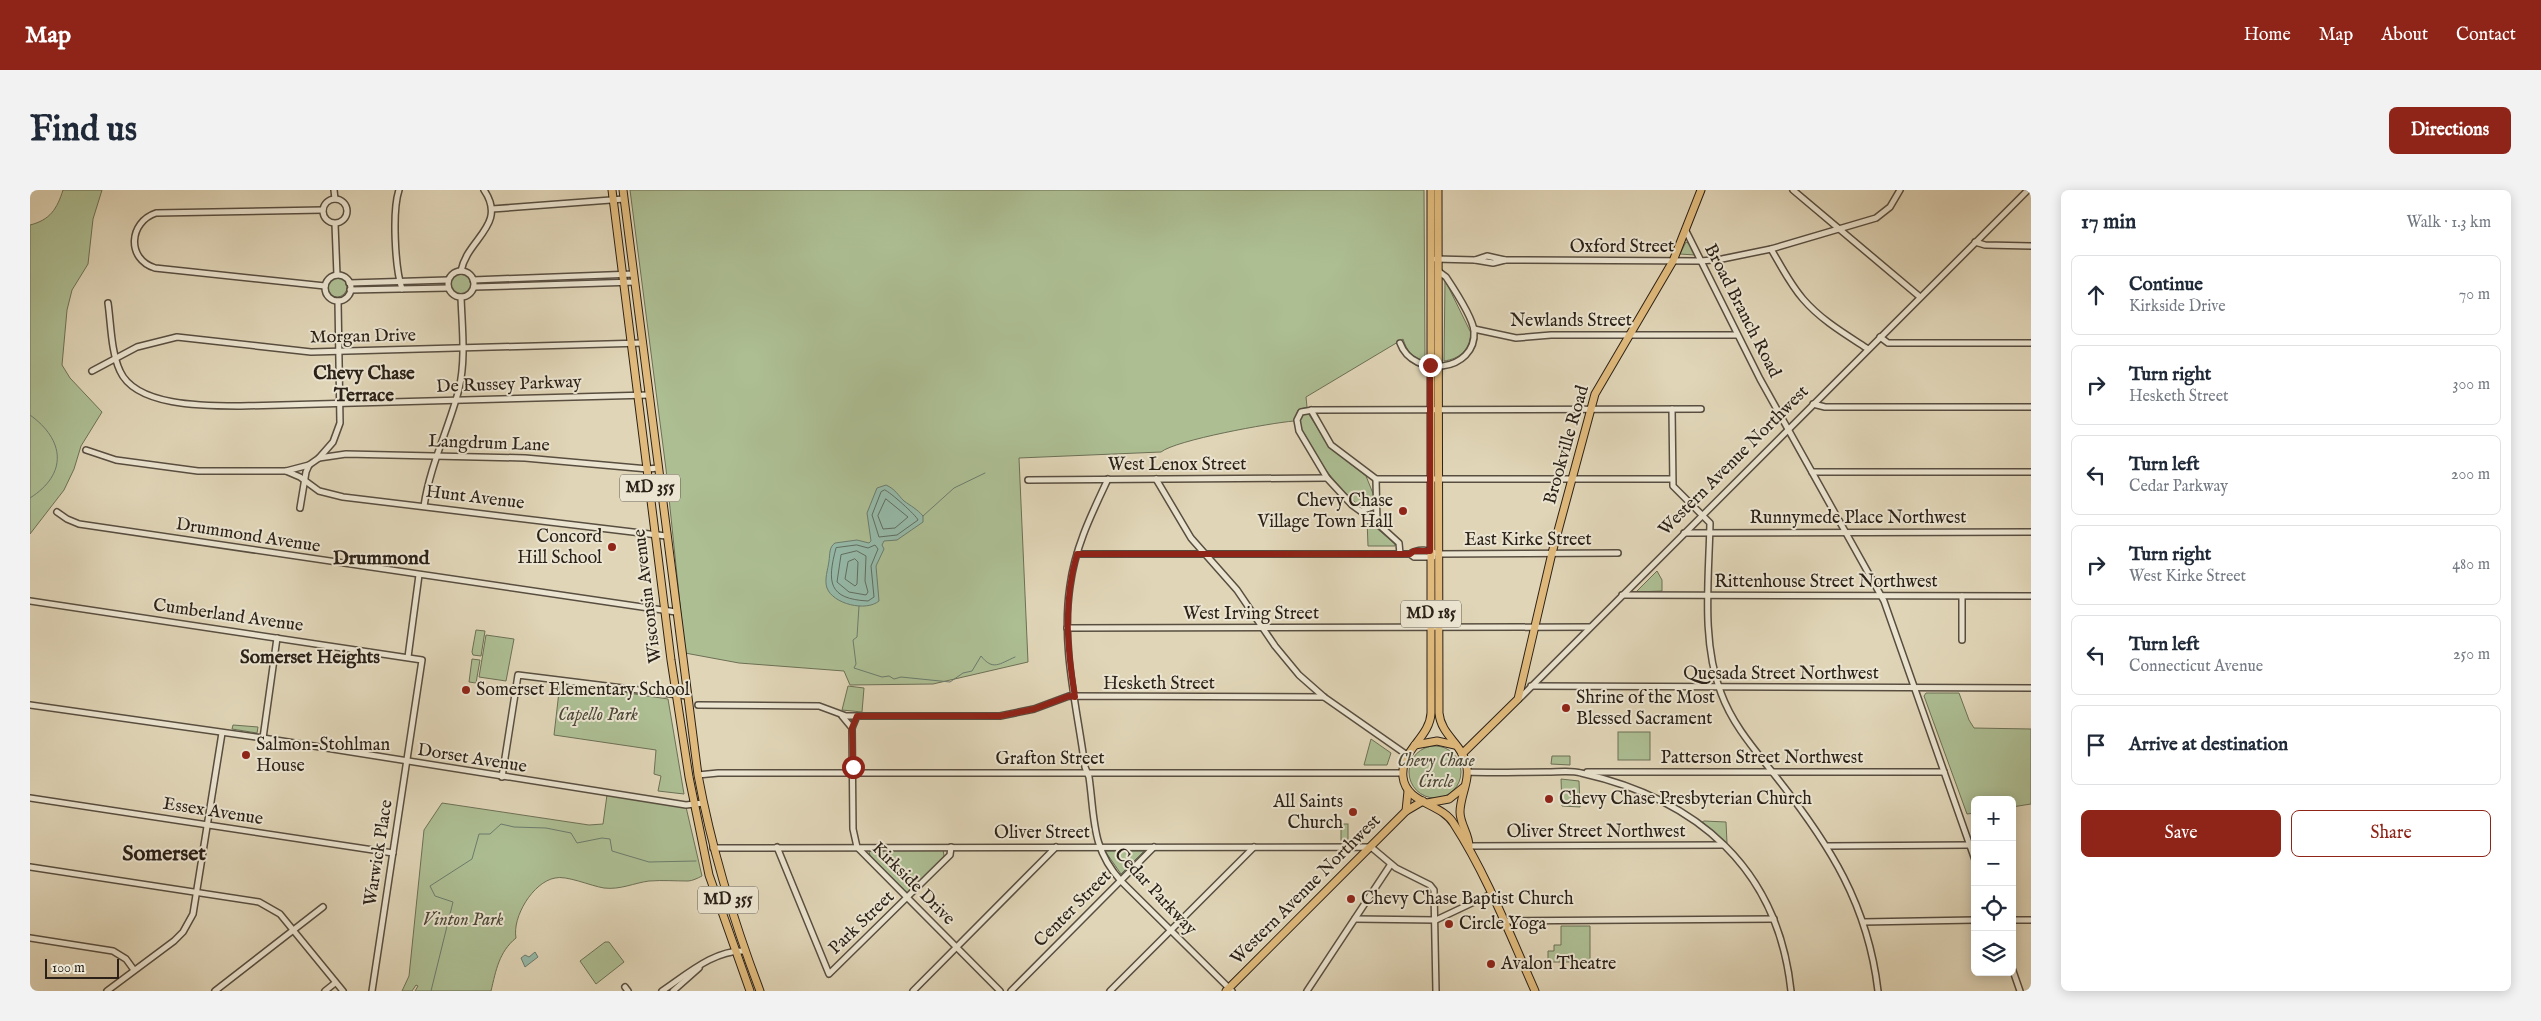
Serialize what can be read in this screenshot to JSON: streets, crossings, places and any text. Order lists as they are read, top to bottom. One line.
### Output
{"streets":{"main road":["Brookville Road","Western Avenue Northwest","MD 355","Wisconsin Avenue","MD 185"],"street":["Oxford Street","Broad Branch Road","Newlands Street","Morgan Drive","De Russey Parkway","Langdrum Lane","West Lenox Street","Hunt Avenue","Runnymede Place Northwest","Drummond Avenue","East Kirke Street","Rittenhouse Street Northwest","West Irving Street","Cumberland Avenue","Quesada Street Northwest","Hesketh Street","Patterson Street Northwest","Dorset Avenue","Grafton Street","Essex Avenue","Oliver Street Northwest","Oliver Street","Warwick Place","Kirkside Drive","Cedar Parkway","Center Street","Park Street"]},"crossings":[["Oxford Street","Broad Branch Road"],["Oxford Street","Brookville Road"],["Oxford Street","MD 185"],["Broad Branch Road","Newlands Street"],["Broad Branch Road","Brookville Road"],["Broad Branch Road","Western Avenue Northwest"],["Broad Branch Road","Runnymede Place Northwest"],["Broad Branch Road","Rittenhouse Street Northwest"],["Broad Branch Road","Quesada Street Northwest"],["Broad Branch Road","Patterson Street Northwest"],["Newlands Street","Brookville Road"],["Morgan Drive","De Russey Parkway"],["Morgan Drive","Wisconsin Avenue"],["De Russey Parkway","Wisconsin Avenue"],["Langdrum Lane","Wisconsin Avenue"],["Brookville Road","Western Avenue Northwest"],["Brookville Road","East Kirke Street"],["Brookville Road","West Irving Street"],["Western Avenue Northwest","Runnymede Place Northwest"],["Western Avenue Northwest","Rittenhouse Street Northwest"],["Western Avenue Northwest","West Irving Street"],["Western Avenue Northwest","MD 185"],["Western Avenue Northwest","Quesada Street Northwest"],["Western Avenue Northwest","Patterson Street Northwest"],["Western Avenue Northwest","Grafton Street"],["Western Avenue Northwest","Oliver Street"],["Western Avenue Northwest","Cedar Parkway"],["West Lenox Street","Cedar Parkway"],["Hunt Avenue","Wisconsin Avenue"],["Drummond Avenue","Wisconsin Avenue"],["East Kirke Street","MD 185"],["Wisconsin Avenue","Dorset Avenue"],["Wisconsin Avenue","Grafton Street"],["Wisconsin Avenue","Oliver Street"],["West Irving Street","MD 185"],["West Irving Street","Cedar Parkway"],["MD 185","Patterson Street Northwest"],["MD 185","Grafton Street"],["Cumberland Avenue","Warwick Place"],["Hesketh Street","Kirkside Drive"],["Hesketh Street","Cedar Parkway"],["Patterson Street Northwest","Grafton Street"],["Dorset Avenue","Warwick Place"],["Grafton Street","Kirkside Drive"],["Grafton Street","Cedar Parkway"],["Essex Avenue","Warwick Place"],["Oliver Street","Kirkside Drive"],["Oliver Street","Cedar Parkway"],["Oliver Street","Center Street"],["Oliver Street","Park Street"],["Kirkside Drive","Park Street"],["Cedar Parkway","Center Street"]],"districts":["Chevy Chase Terrace","Drummond","Somerset Heights","Somerset"],"parks":["Capello Park","Chevy Chase Circle","Vinton Park"],"places":["Chevy Chase Village Town Hall","Concord Hill School","Somerset Elementary School","Shrine of the Most Blessed Sacrament","Salmon-Stohlman House","Chevy Chase Presbyterian Church","All Saints Church","Chevy Chase Baptist Church","Circle Yoga","Avalon Theatre"],"scale_bar":"100 m","page":{"header":"Map","nav":["Home","Map","About","Contact"],"buttons":["Directions",["Save","Share"]],"title":"Find us","heading":["17 min","Walk · 1.3 km"],"list":[["Continue","Kirkside Drive","70 m"],["Turn right","Hesketh Street","300 m"],["Turn left","Cedar Parkway","200 m"],["Turn right","West Kirke Street","480 m"],["Turn left","Connecticut Avenue","250 m"],"Arrive at destination"],"map_buttons":["+","−"],"scale":"100 m"}}
